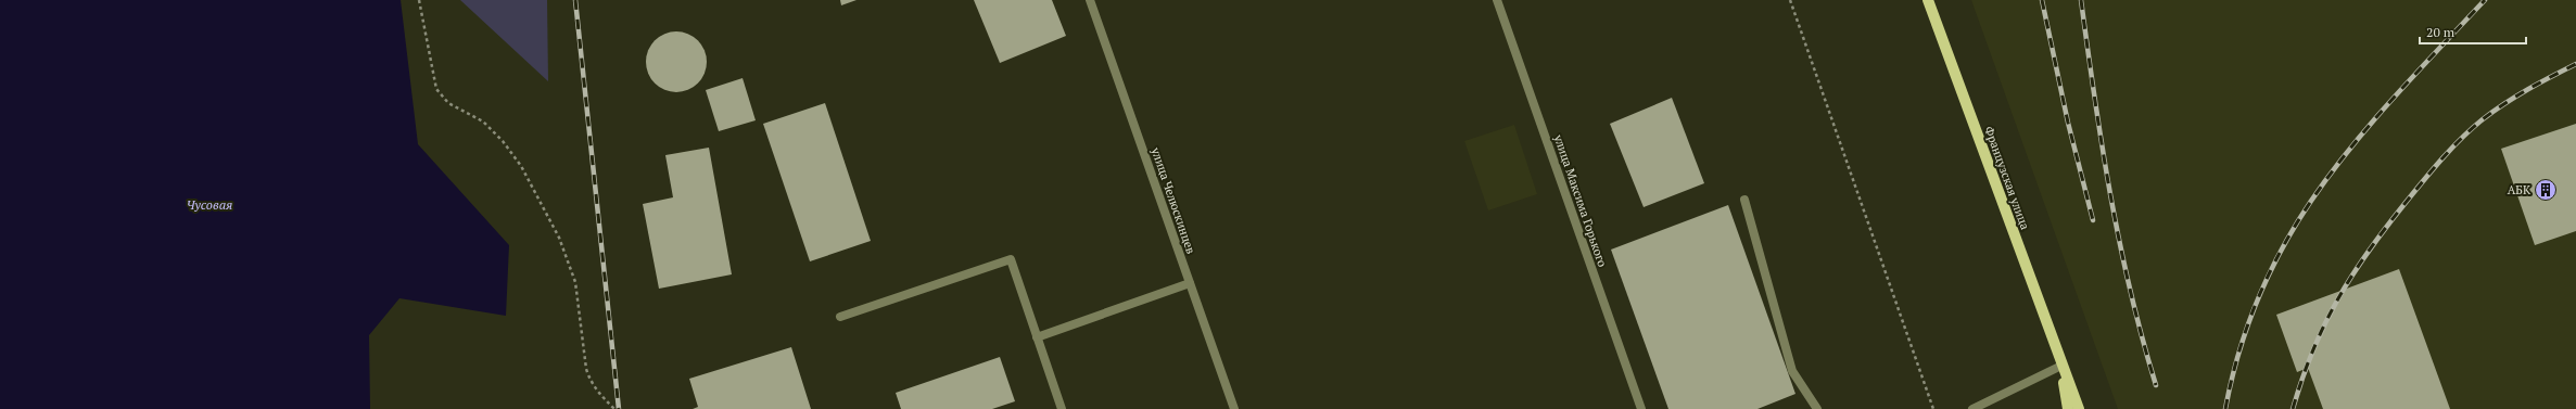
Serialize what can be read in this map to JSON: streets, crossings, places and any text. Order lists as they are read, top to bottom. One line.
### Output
{"streets":{"main road":["Французская улица"],"street":["улица Челюскинцев","улица Максима Горького"]},"water":["Чусовая"],"places":{"building":["АБК"]},"scale_bar":"20 m"}
